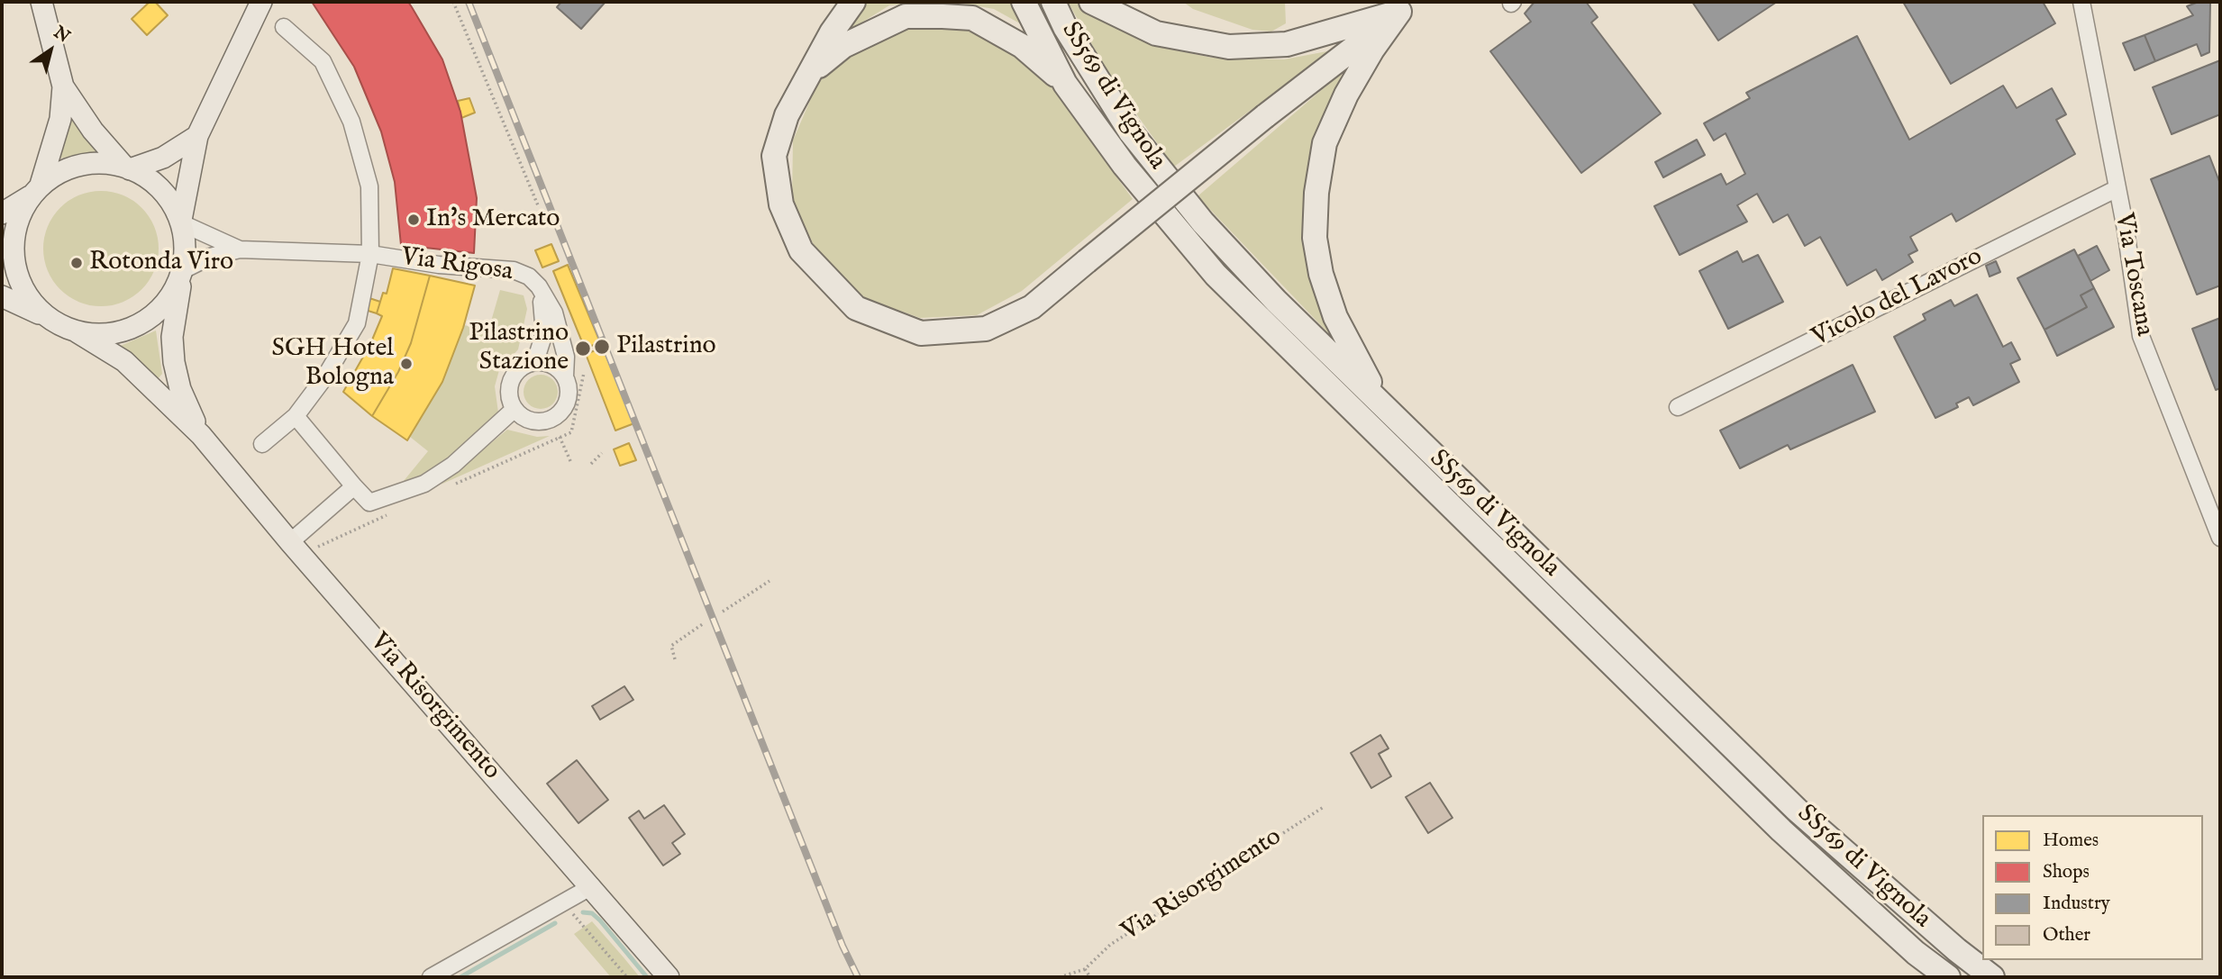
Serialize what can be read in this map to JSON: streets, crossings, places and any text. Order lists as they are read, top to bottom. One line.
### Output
{"streets":{"highway":["SS569 di Vignola"],"main road":["Via Risorgimento"],"street":["Via Rigosa","Via Toscana","Vicolo del Lavoro"]},"crossings":[["Via Rigosa","Via Risorgimento"],["Via Toscana","Vicolo del Lavoro"]],"places":["In's Mercato","Rotonda Viro","Pilastrino","Pilastrino Stazione","SGH Hotel Bologna"],"legend":["Homes","Shops","Industry","Other"],"north":"top right"}
